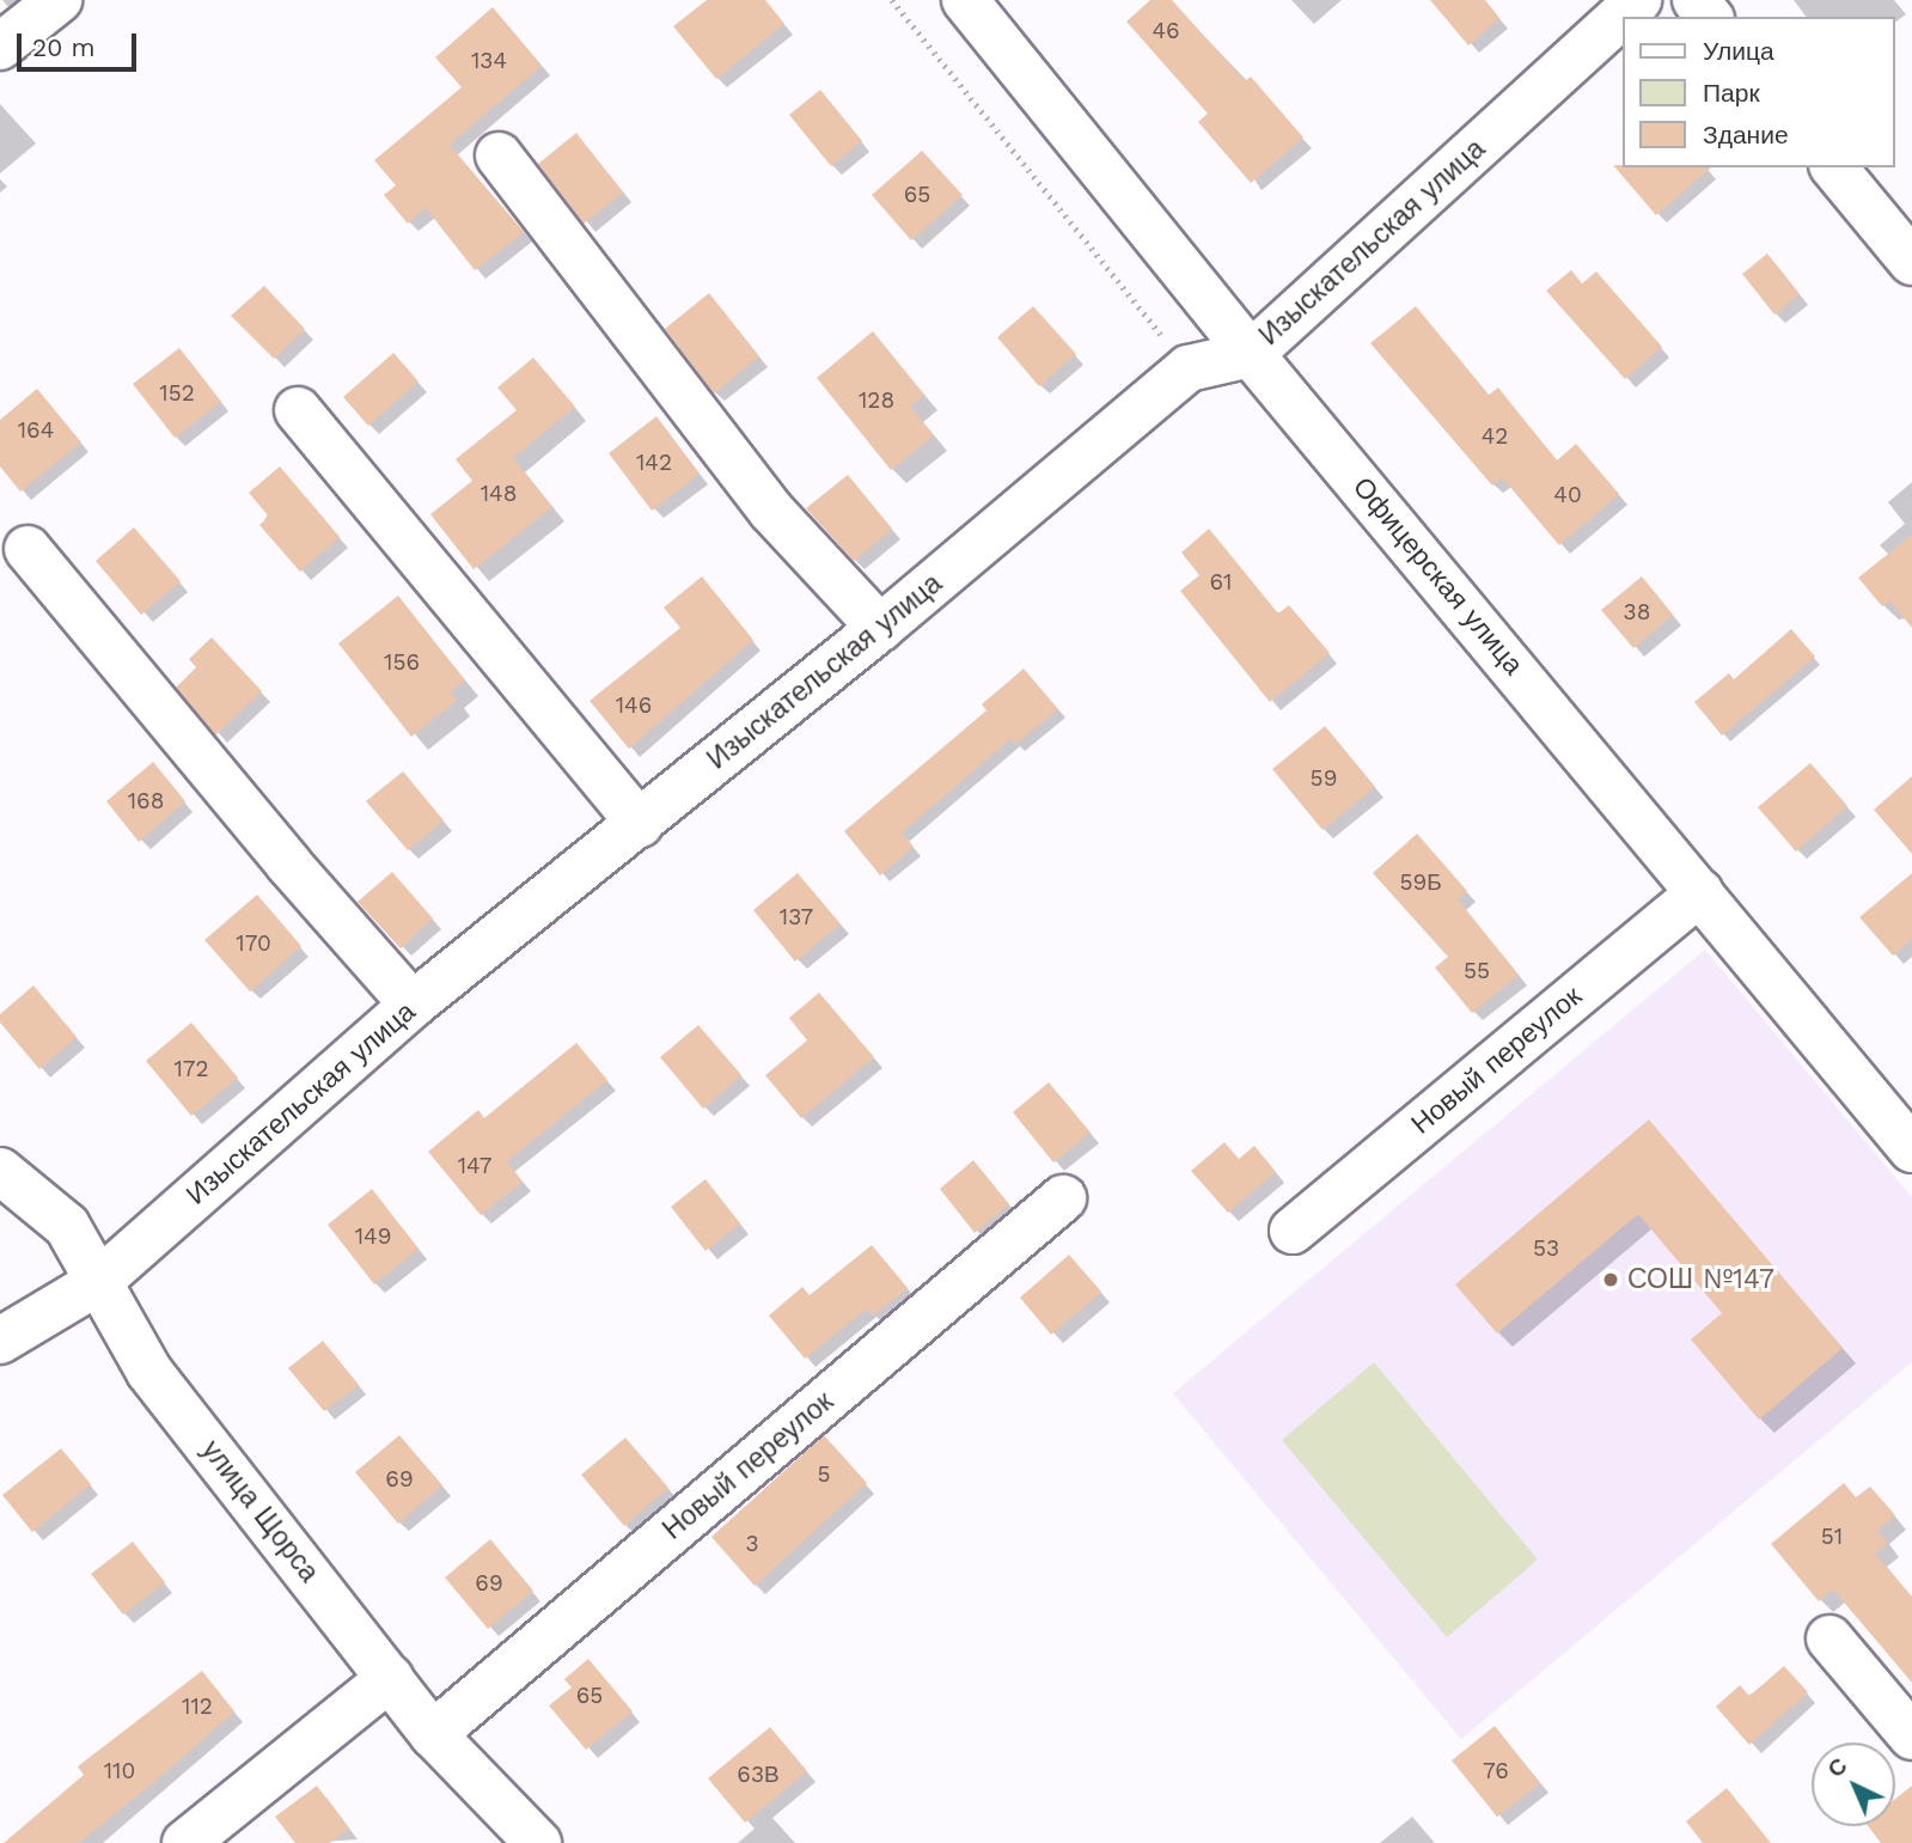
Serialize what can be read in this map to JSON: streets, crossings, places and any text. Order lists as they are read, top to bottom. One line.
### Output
{"streets":{"street":["Изыскательская улица","Офицерская улица","Новый переулок","улица Щорса"]},"crossings":[["Изыскательская улица","Офицерская улица"],["Изыскательская улица","улица Щорса"],["Офицерская улица","Новый переулок"],["Новый переулок","улица Щорса"]],"places":["СОШ №147"],"house_numbers":["46","134","65","152","128","164","42","142","148","40","61","38","156","146","59","168","59Б","137","170","55","172","147","149","53","5","69","51","3","69","65","112","110","76","63В"],"legend":["Улица","Парк","Здание"],"scale_bar":"20 m","north":"top left"}
